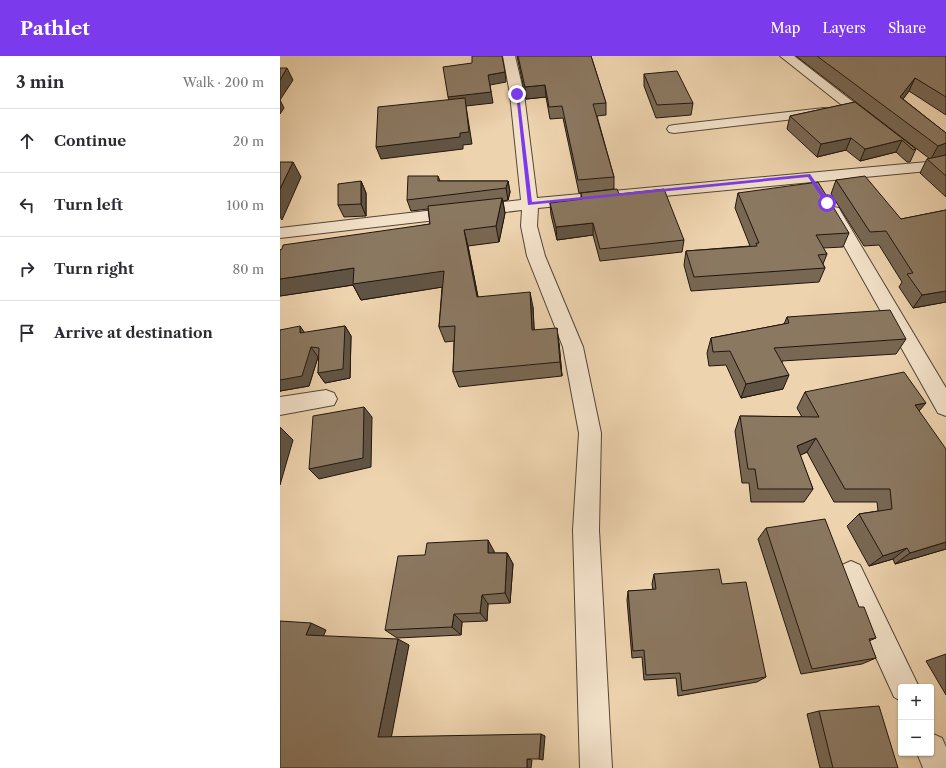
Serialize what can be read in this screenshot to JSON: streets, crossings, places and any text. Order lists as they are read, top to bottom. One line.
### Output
{"page":{"header":"Pathlet","nav":["Map","Layers","Share"],"heading":["3 min","Walk · 200 m"],"list":[["Continue","20 m"],["Turn left","100 m"],["Turn right","80 m"],"Arrive at destination"],"map_buttons":["+","−"]}}
